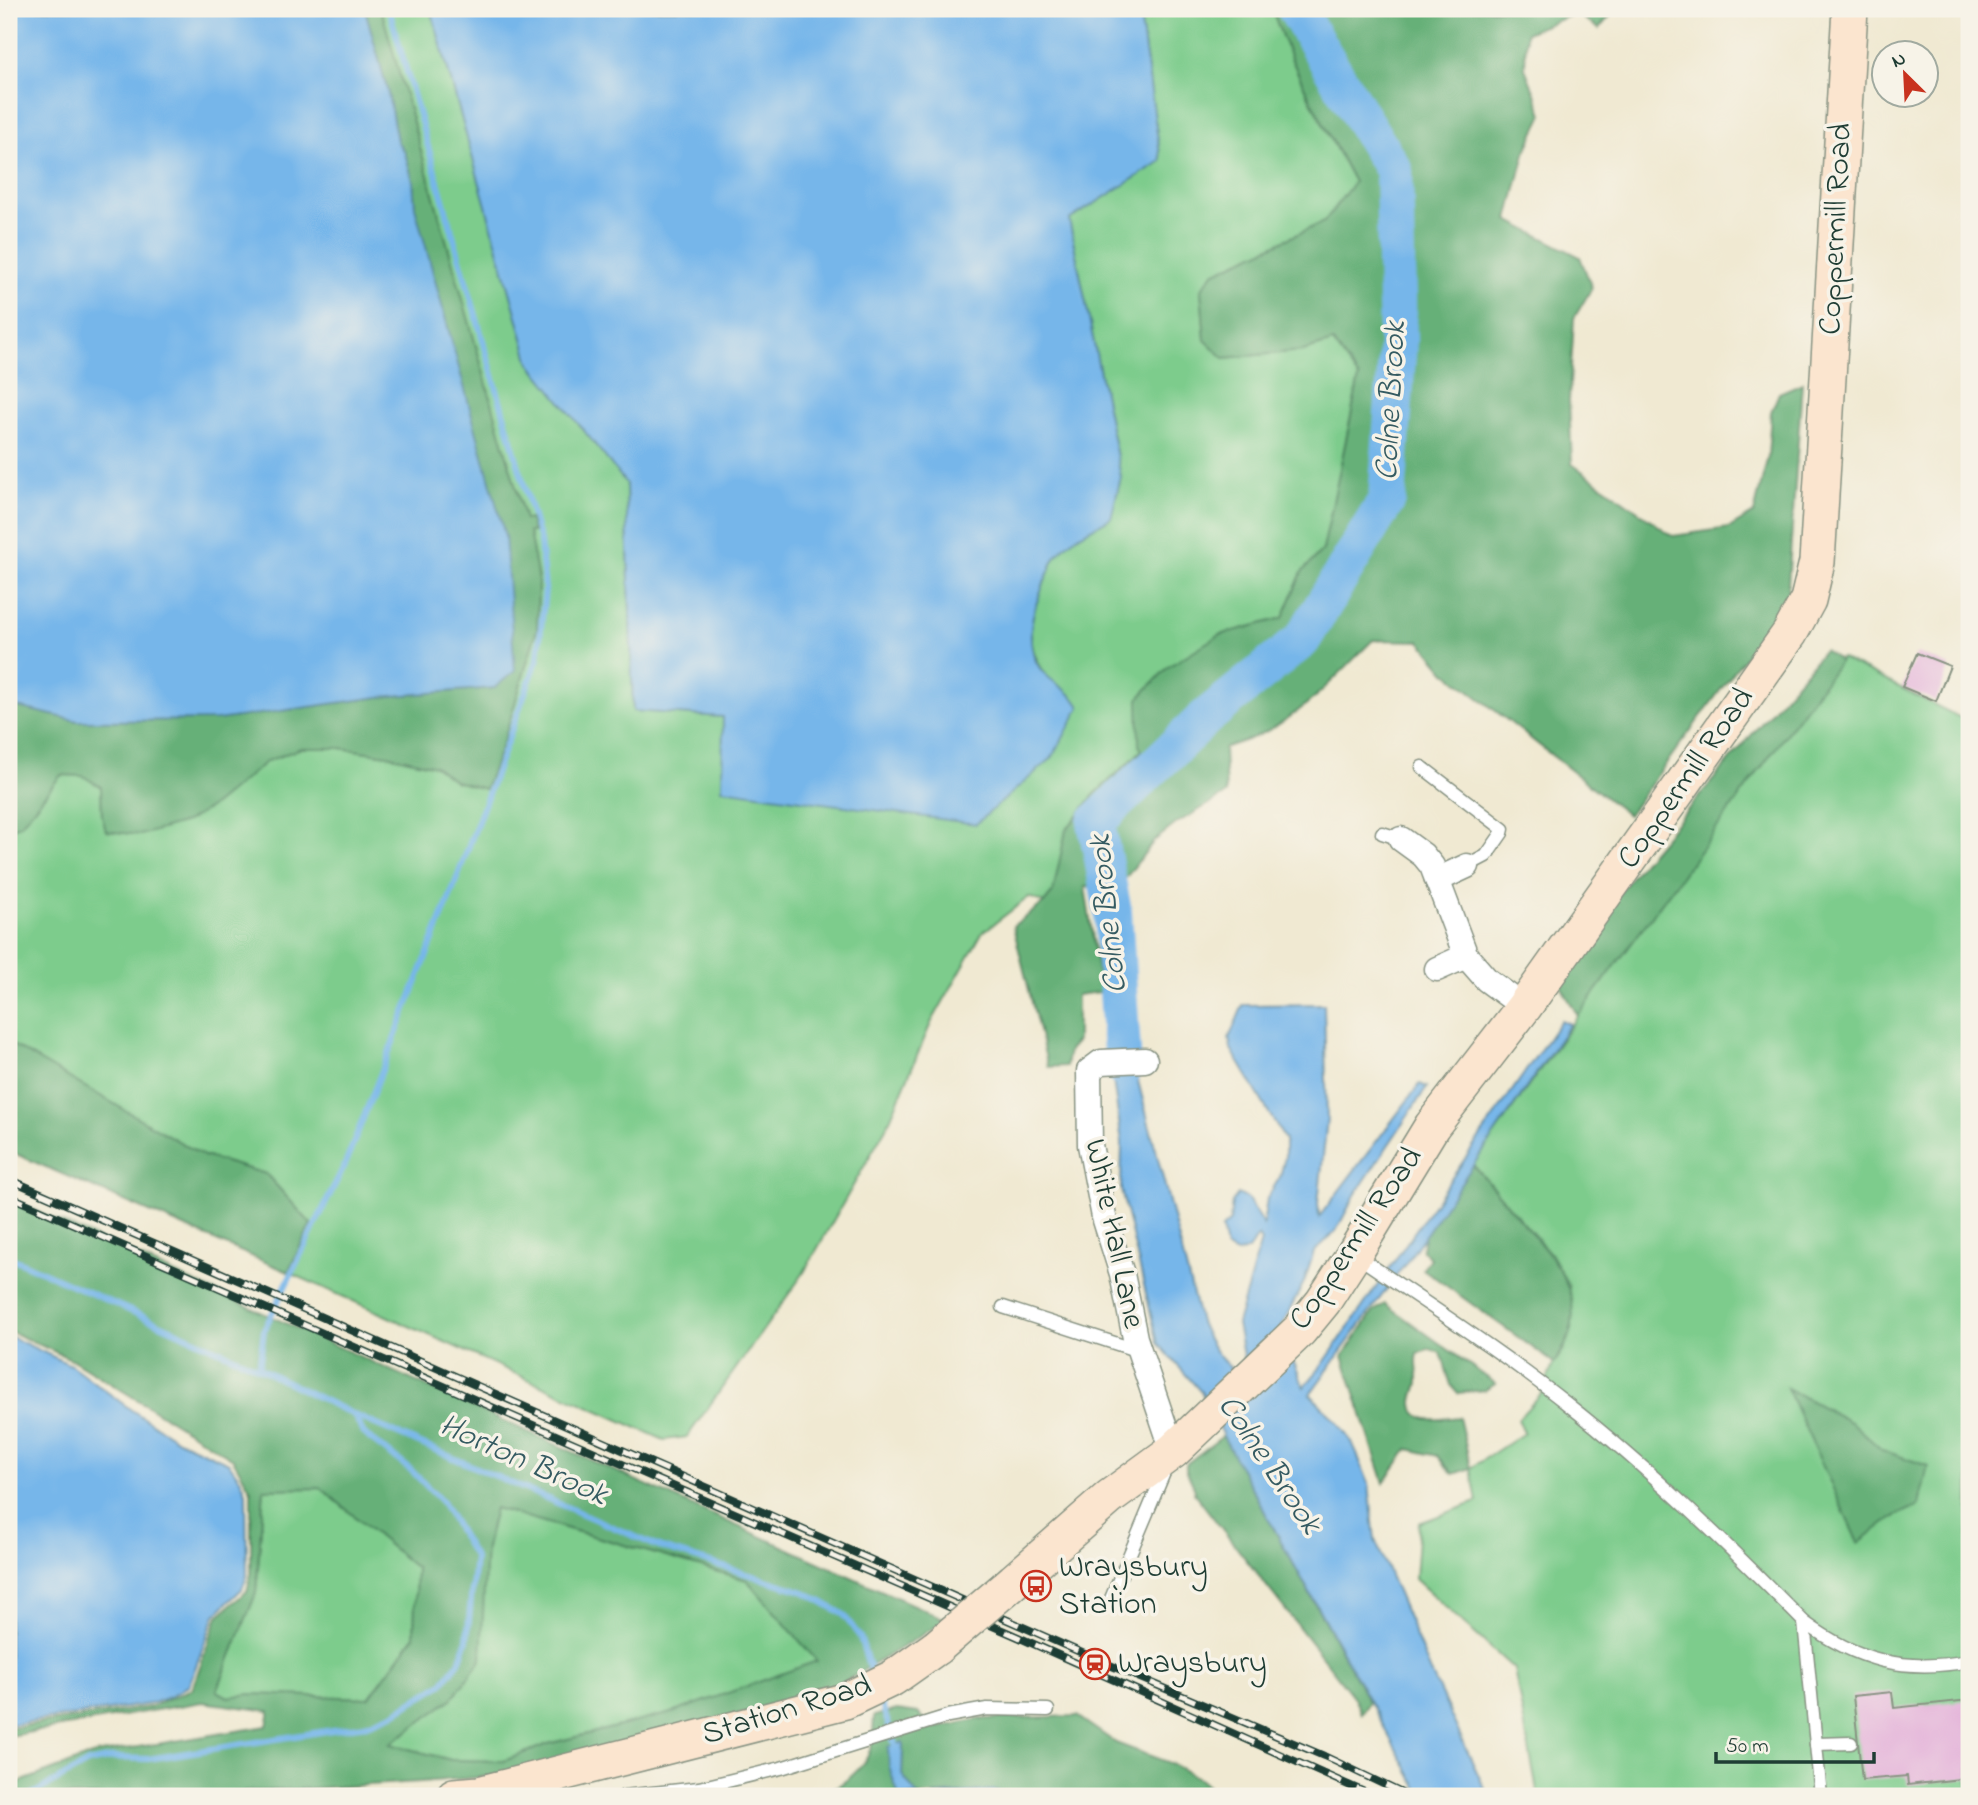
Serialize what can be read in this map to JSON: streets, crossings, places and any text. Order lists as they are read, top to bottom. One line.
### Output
{"streets":{"street":["Coppermill Road","White Hall Lane","Station Road"]},"crossings":[["Coppermill Road","Station Road"],["White Hall Lane","Station Road"]],"water":["Colne Brook","Horton Brook"],"places":{"bus stop":["Wraysbury Station"],"station":["Wraysbury"]},"scale_bar":"50 m","north":"top left"}
